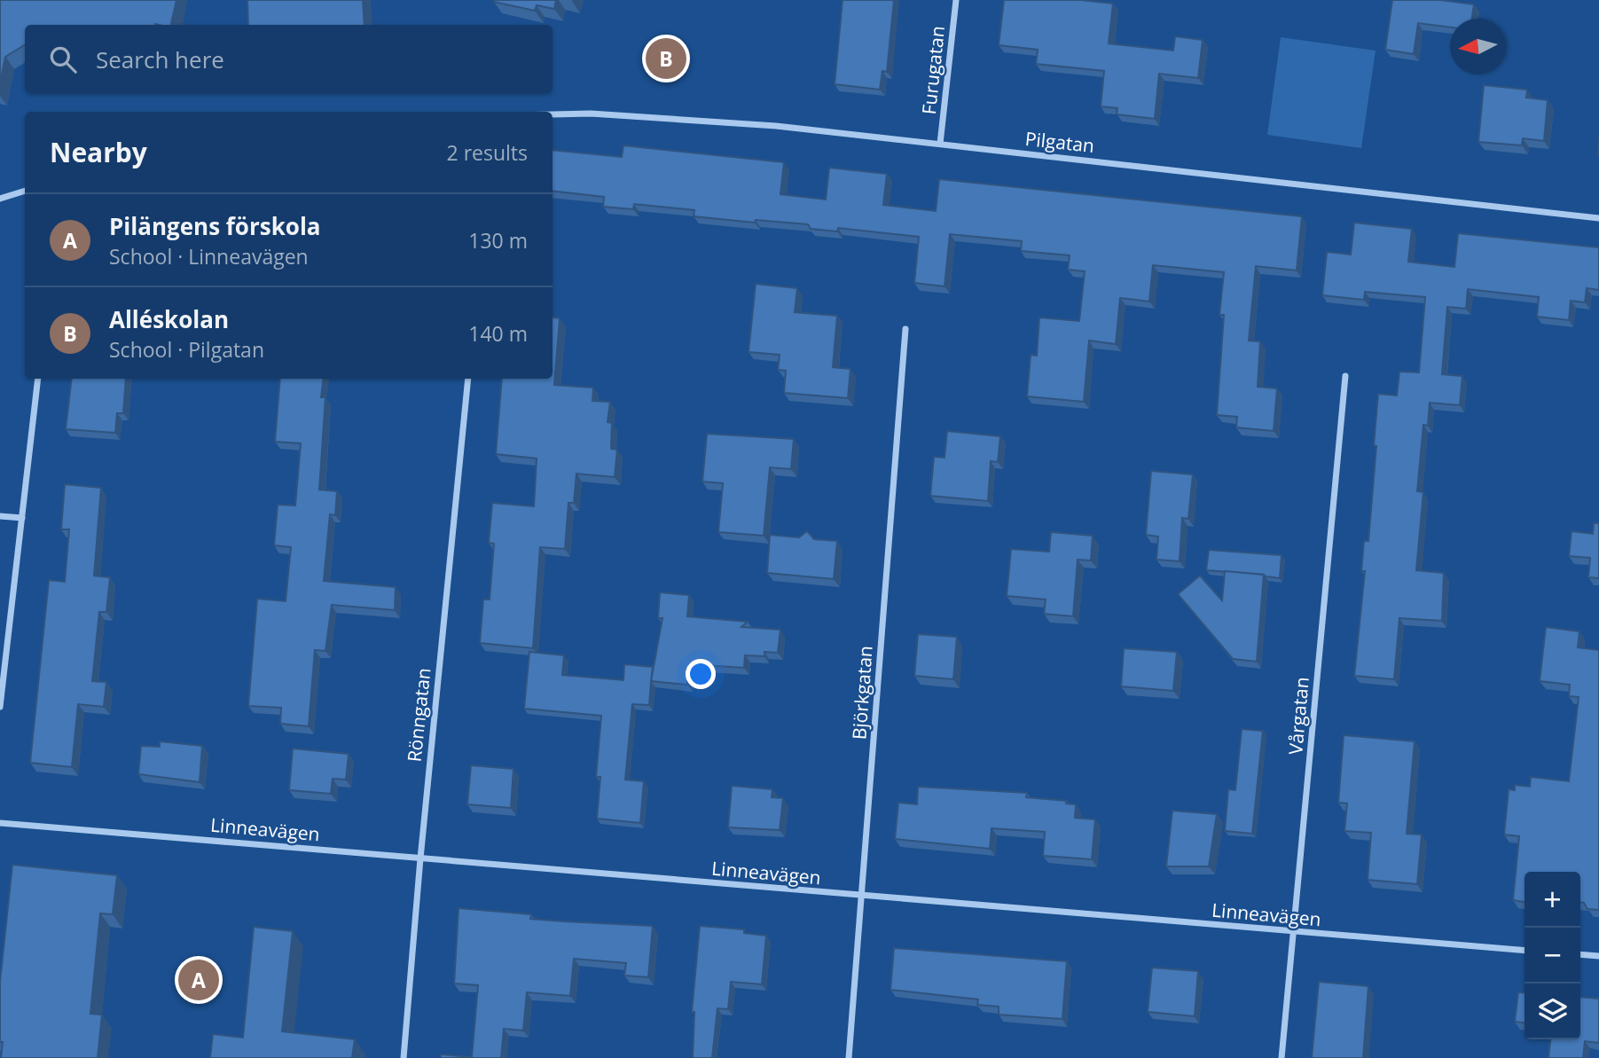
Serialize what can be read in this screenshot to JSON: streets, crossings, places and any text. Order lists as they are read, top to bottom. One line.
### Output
{"streets":{"street":["Furugatan","Pilgatan","Björkgatan","Rönngatan","Vårgatan","Linneavägen"]},"crossings":[["Furugatan","Pilgatan"],["Björkgatan","Linneavägen"],["Rönngatan","Linneavägen"],["Vårgatan","Linneavägen"]],"north":"left","page":{"search":"Search here","pins":["B","A"],"heading":["Nearby","2 results"],"list":[{"mark":"A","name":"Pilängens förskola","note":"School · Linneavägen","value":"130 m"},{"mark":"B","name":"Alléskolan","note":"School · Pilgatan","value":"140 m"}],"map_buttons":["+","−"]}}
